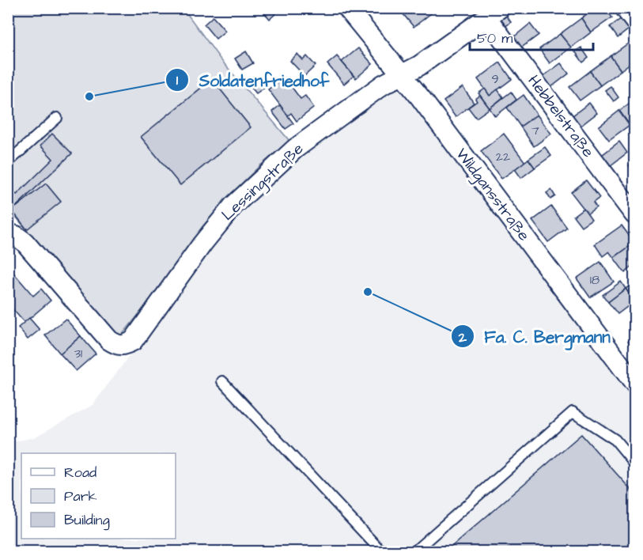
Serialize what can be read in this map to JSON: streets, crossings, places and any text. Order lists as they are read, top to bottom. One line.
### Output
{"streets":{"street":["Hebbelstraße","Lessingstraße","Wildgansstraße"]},"crossings":[["Hebbelstraße","Lessingstraße"],["Lessingstraße","Wildgansstraße"]],"places":["Soldatenfriedhof","Fa. C. Bergmann"],"house_numbers":["9","7","22","18","31"],"legend":["Road","Park","Building"],"scale_bar":"50 m"}
